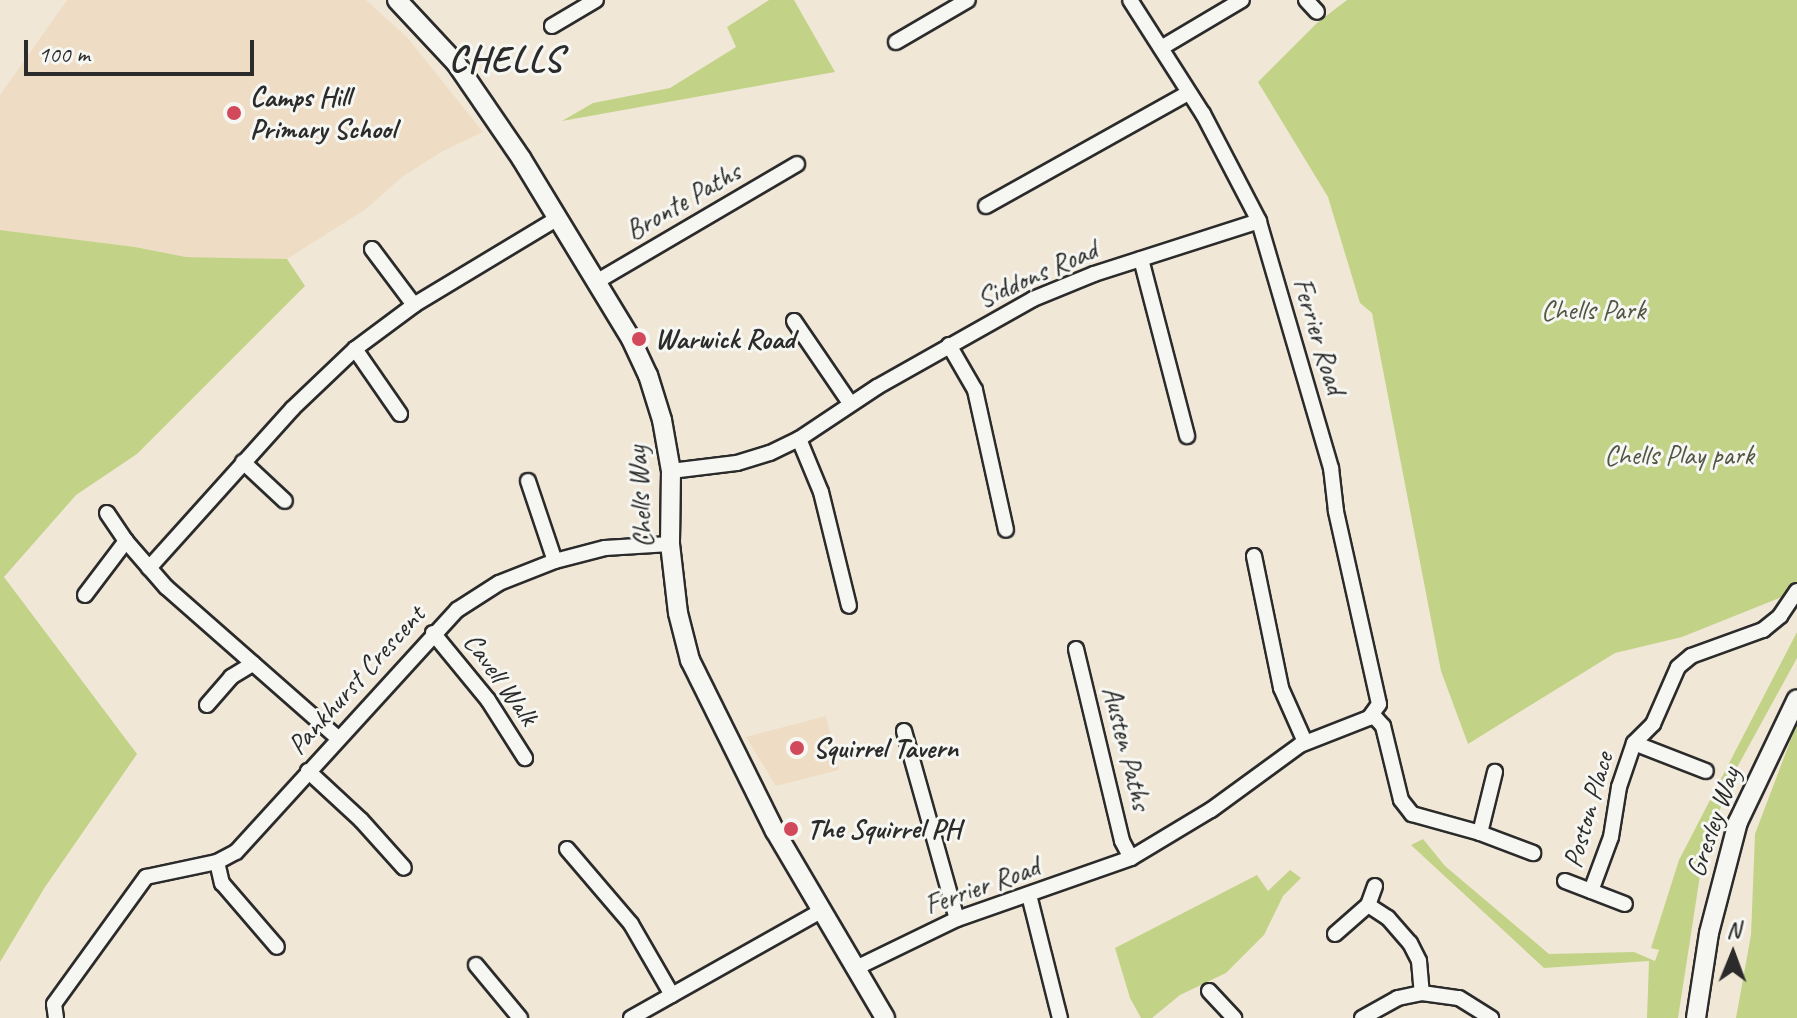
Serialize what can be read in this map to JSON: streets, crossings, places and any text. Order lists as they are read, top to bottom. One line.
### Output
{"streets":{"street":["Bronte Paths","Siddons Road","Ferrier Road","Chells Way","Cavell Walk","Pankhurst Crescent","Austen Paths","Poston Place","Gresley Way"]},"crossings":[["Bronte Paths","Chells Way"],["Siddons Road","Ferrier Road"],["Siddons Road","Chells Way"],["Ferrier Road","Chells Way"],["Ferrier Road","Austen Paths"],["Chells Way","Pankhurst Crescent"],["Cavell Walk","Pankhurst Crescent"]],"districts":["CHELLS"],"parks":["Chells Park","Chells Play park"],"places":["Camps Hill Primary School","Warwick Road","Squirrel Tavern","The Squirrel PH"],"scale_bar":"100 m","north":"top"}
